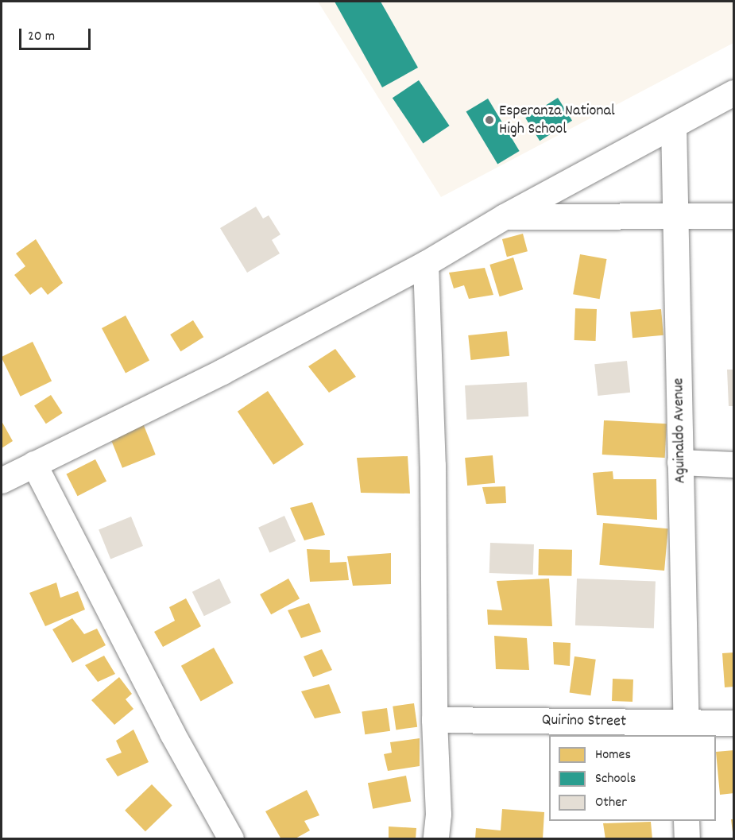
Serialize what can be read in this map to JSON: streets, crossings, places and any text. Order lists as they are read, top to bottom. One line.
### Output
{"streets":{"street":["Aguinaldo Avenue","Quirino Street"]},"crossings":[["Aguinaldo Avenue","Quirino Street"]],"places":["Esperanza National High School"],"legend":["Homes","Schools","Other"],"scale_bar":"20 m"}
